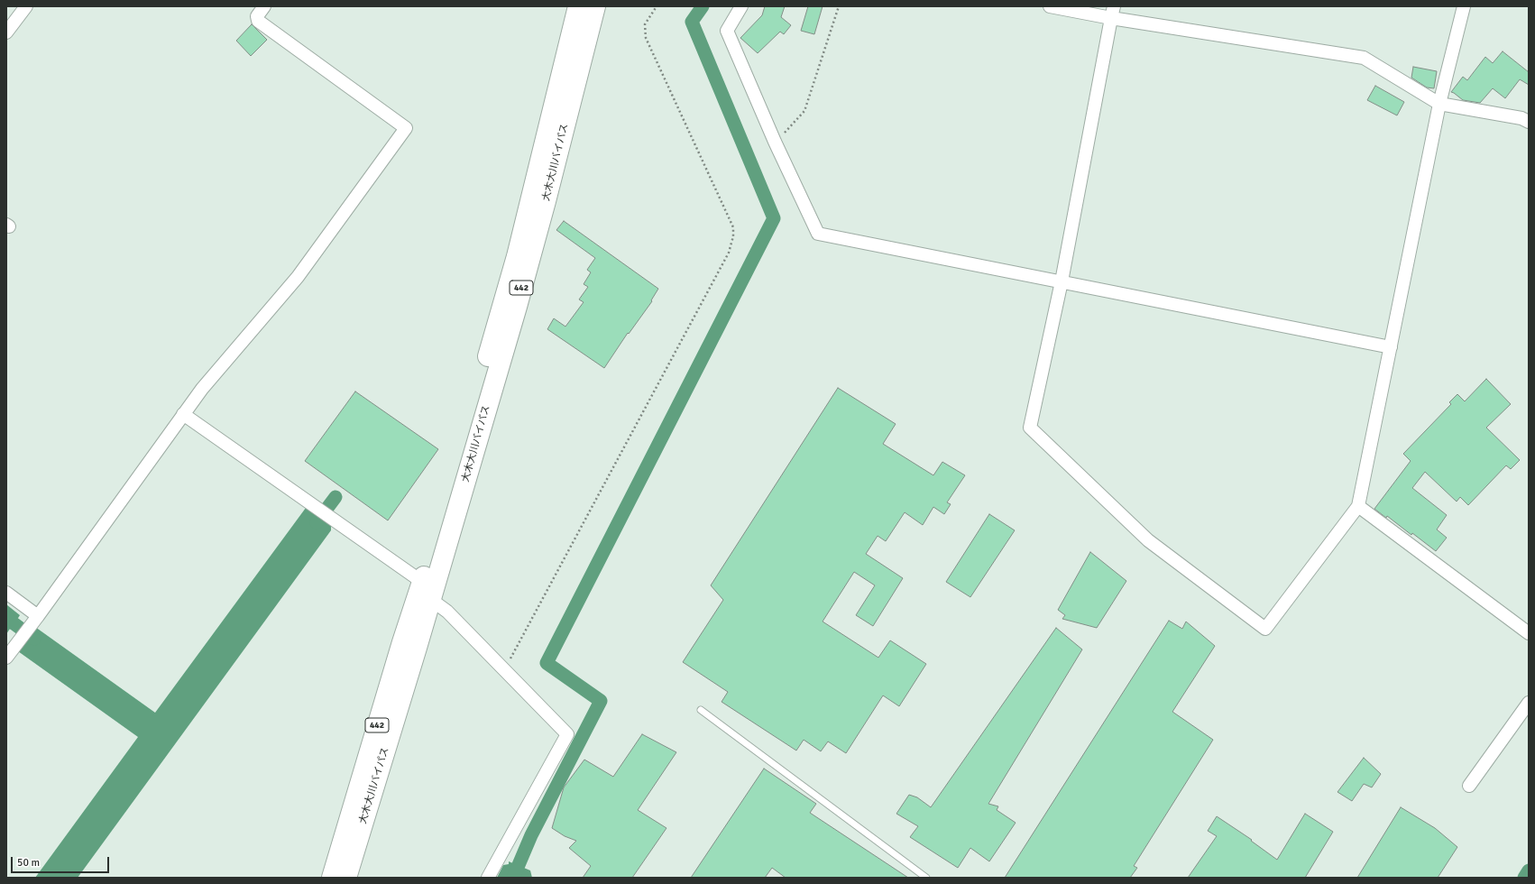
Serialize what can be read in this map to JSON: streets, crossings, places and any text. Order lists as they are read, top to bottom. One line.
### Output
{"streets":{"highway":["大木大川バイパス","442"]},"scale_bar":"50 m"}
